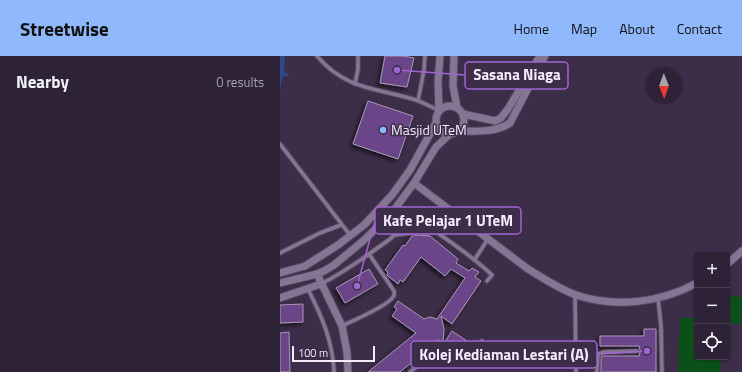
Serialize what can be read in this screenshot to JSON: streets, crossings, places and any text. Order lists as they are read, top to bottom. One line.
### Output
{"places":["Sasana Niaga","Masjid UTeM","Kafe Pelajar 1 UTeM","Kolej Kediaman Lestari (A)"],"scale_bar":"100 m","north":"bottom","page":{"header":"Streetwise","nav":["Home","Map","About","Contact"],"heading":["Nearby","0 results"],"map_buttons":["+","−"],"scale":"100 m"}}
